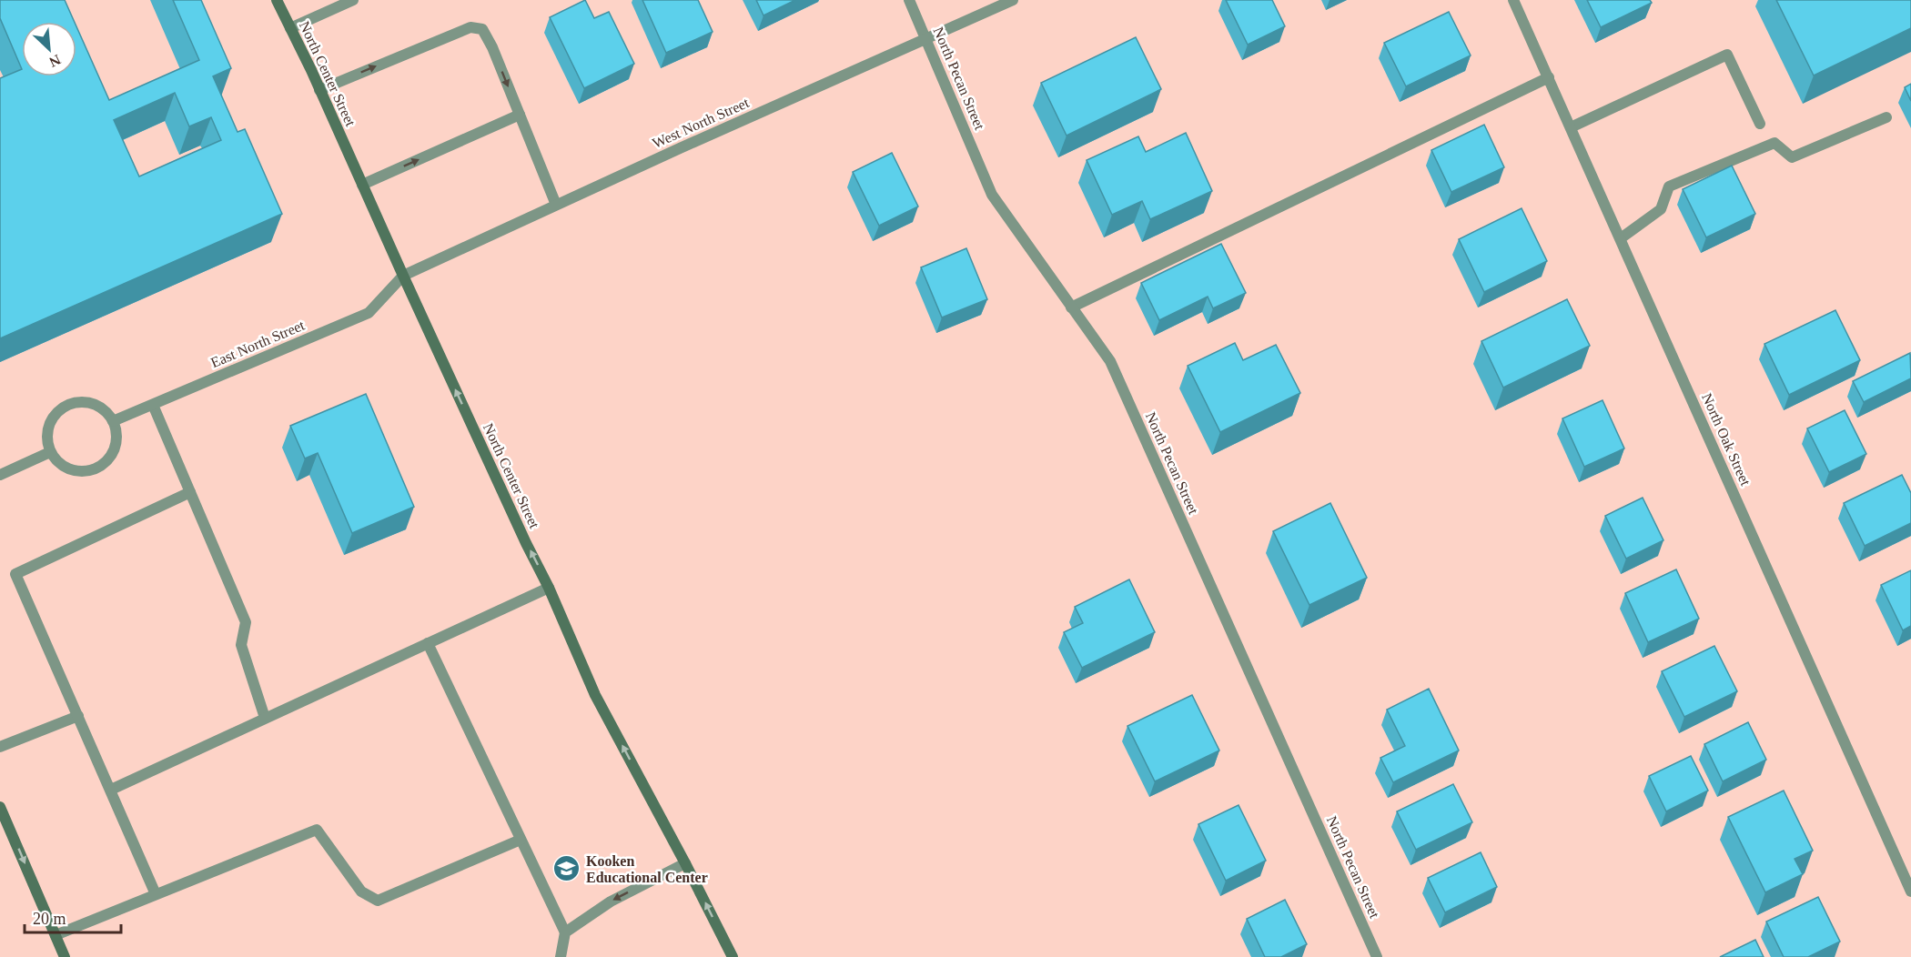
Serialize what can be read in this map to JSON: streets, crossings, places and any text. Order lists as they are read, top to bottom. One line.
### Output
{"streets":{"main road":["North Center Street"],"street":["North Pecan Street","West North Street","East North Street","North Oak Street"]},"crossings":[["North Center Street","West North Street"],["North Center Street","East North Street"],["North Pecan Street","West North Street"],["West North Street","East North Street"]],"one_way":["North Center Street"],"places":{"school or university":["Kooken Educational Center"]},"scale_bar":"20 m","north":"bottom right"}
